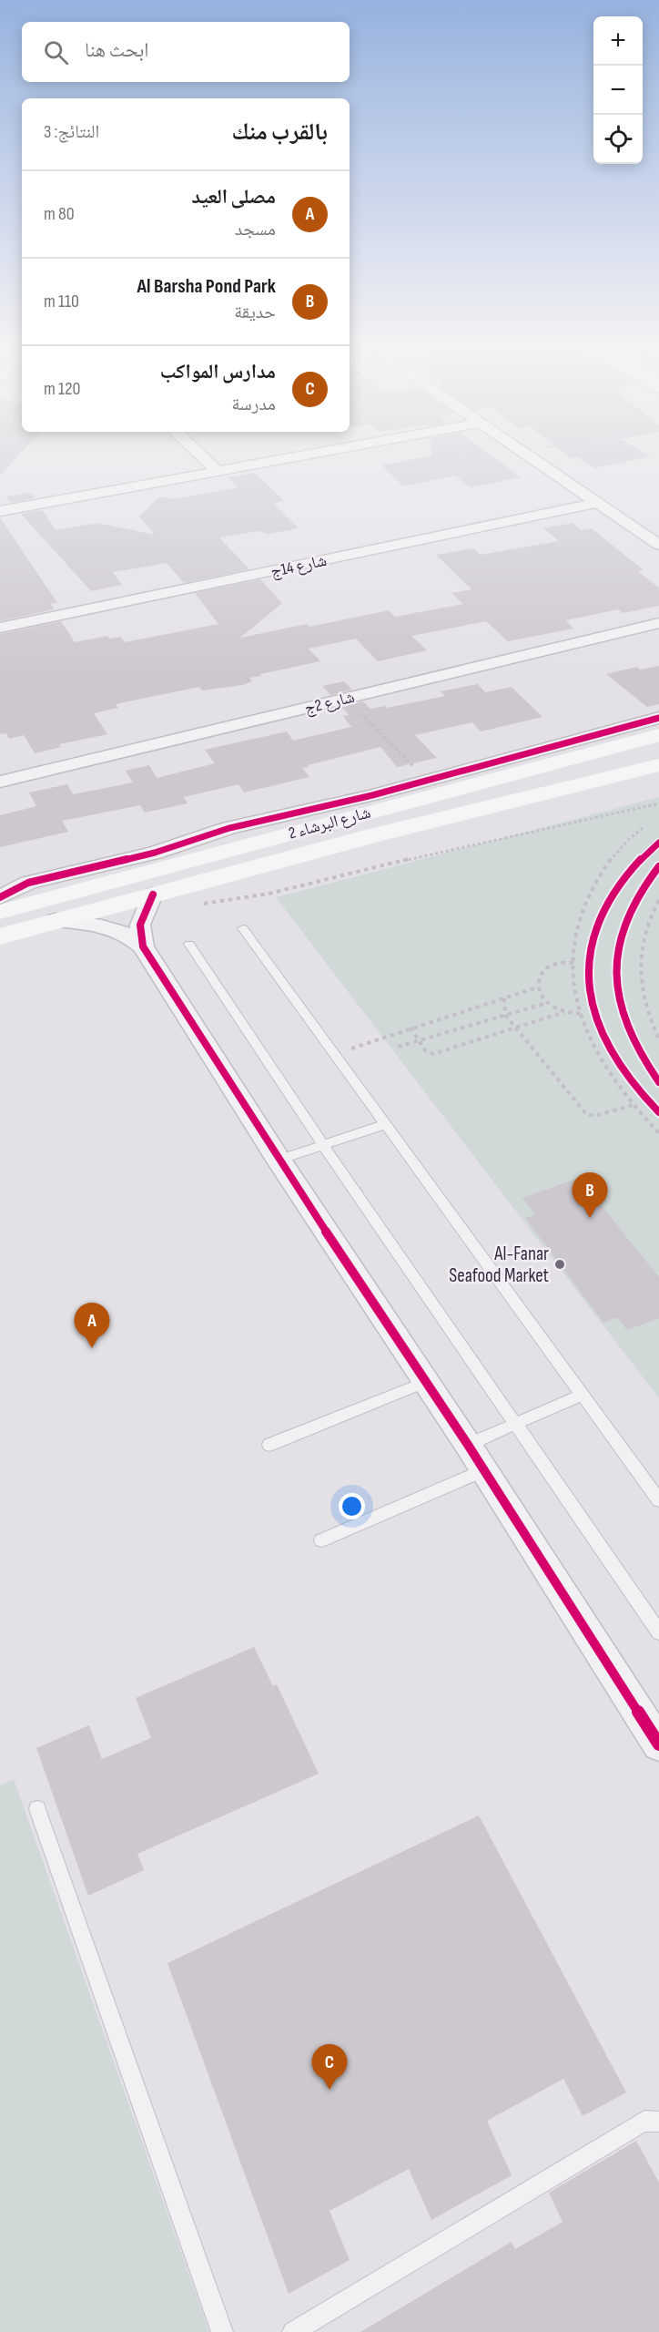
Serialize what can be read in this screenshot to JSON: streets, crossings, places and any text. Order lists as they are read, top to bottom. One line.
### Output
{"streets":{"street":["شارع 14ج","شارع 2ج","شارع البرشاء 2"]},"places":["Al-Fanar Seafood Market"],"page":{"map_buttons":["+","−"],"search":"ابحث هنا","heading":["بالقرب منك","النتائج: 3"],"list":[{"mark":"A","name":"مصلى العيد","note":"مسجد","value":"80 m"},{"mark":"B","name":"Al Barsha Pond Park","note":"حديقة","value":"110 m"},{"mark":"C","name":"مدارس المواكب","note":"مدرسة","value":"120 m"}],"pins":["B","A","C"]}}
